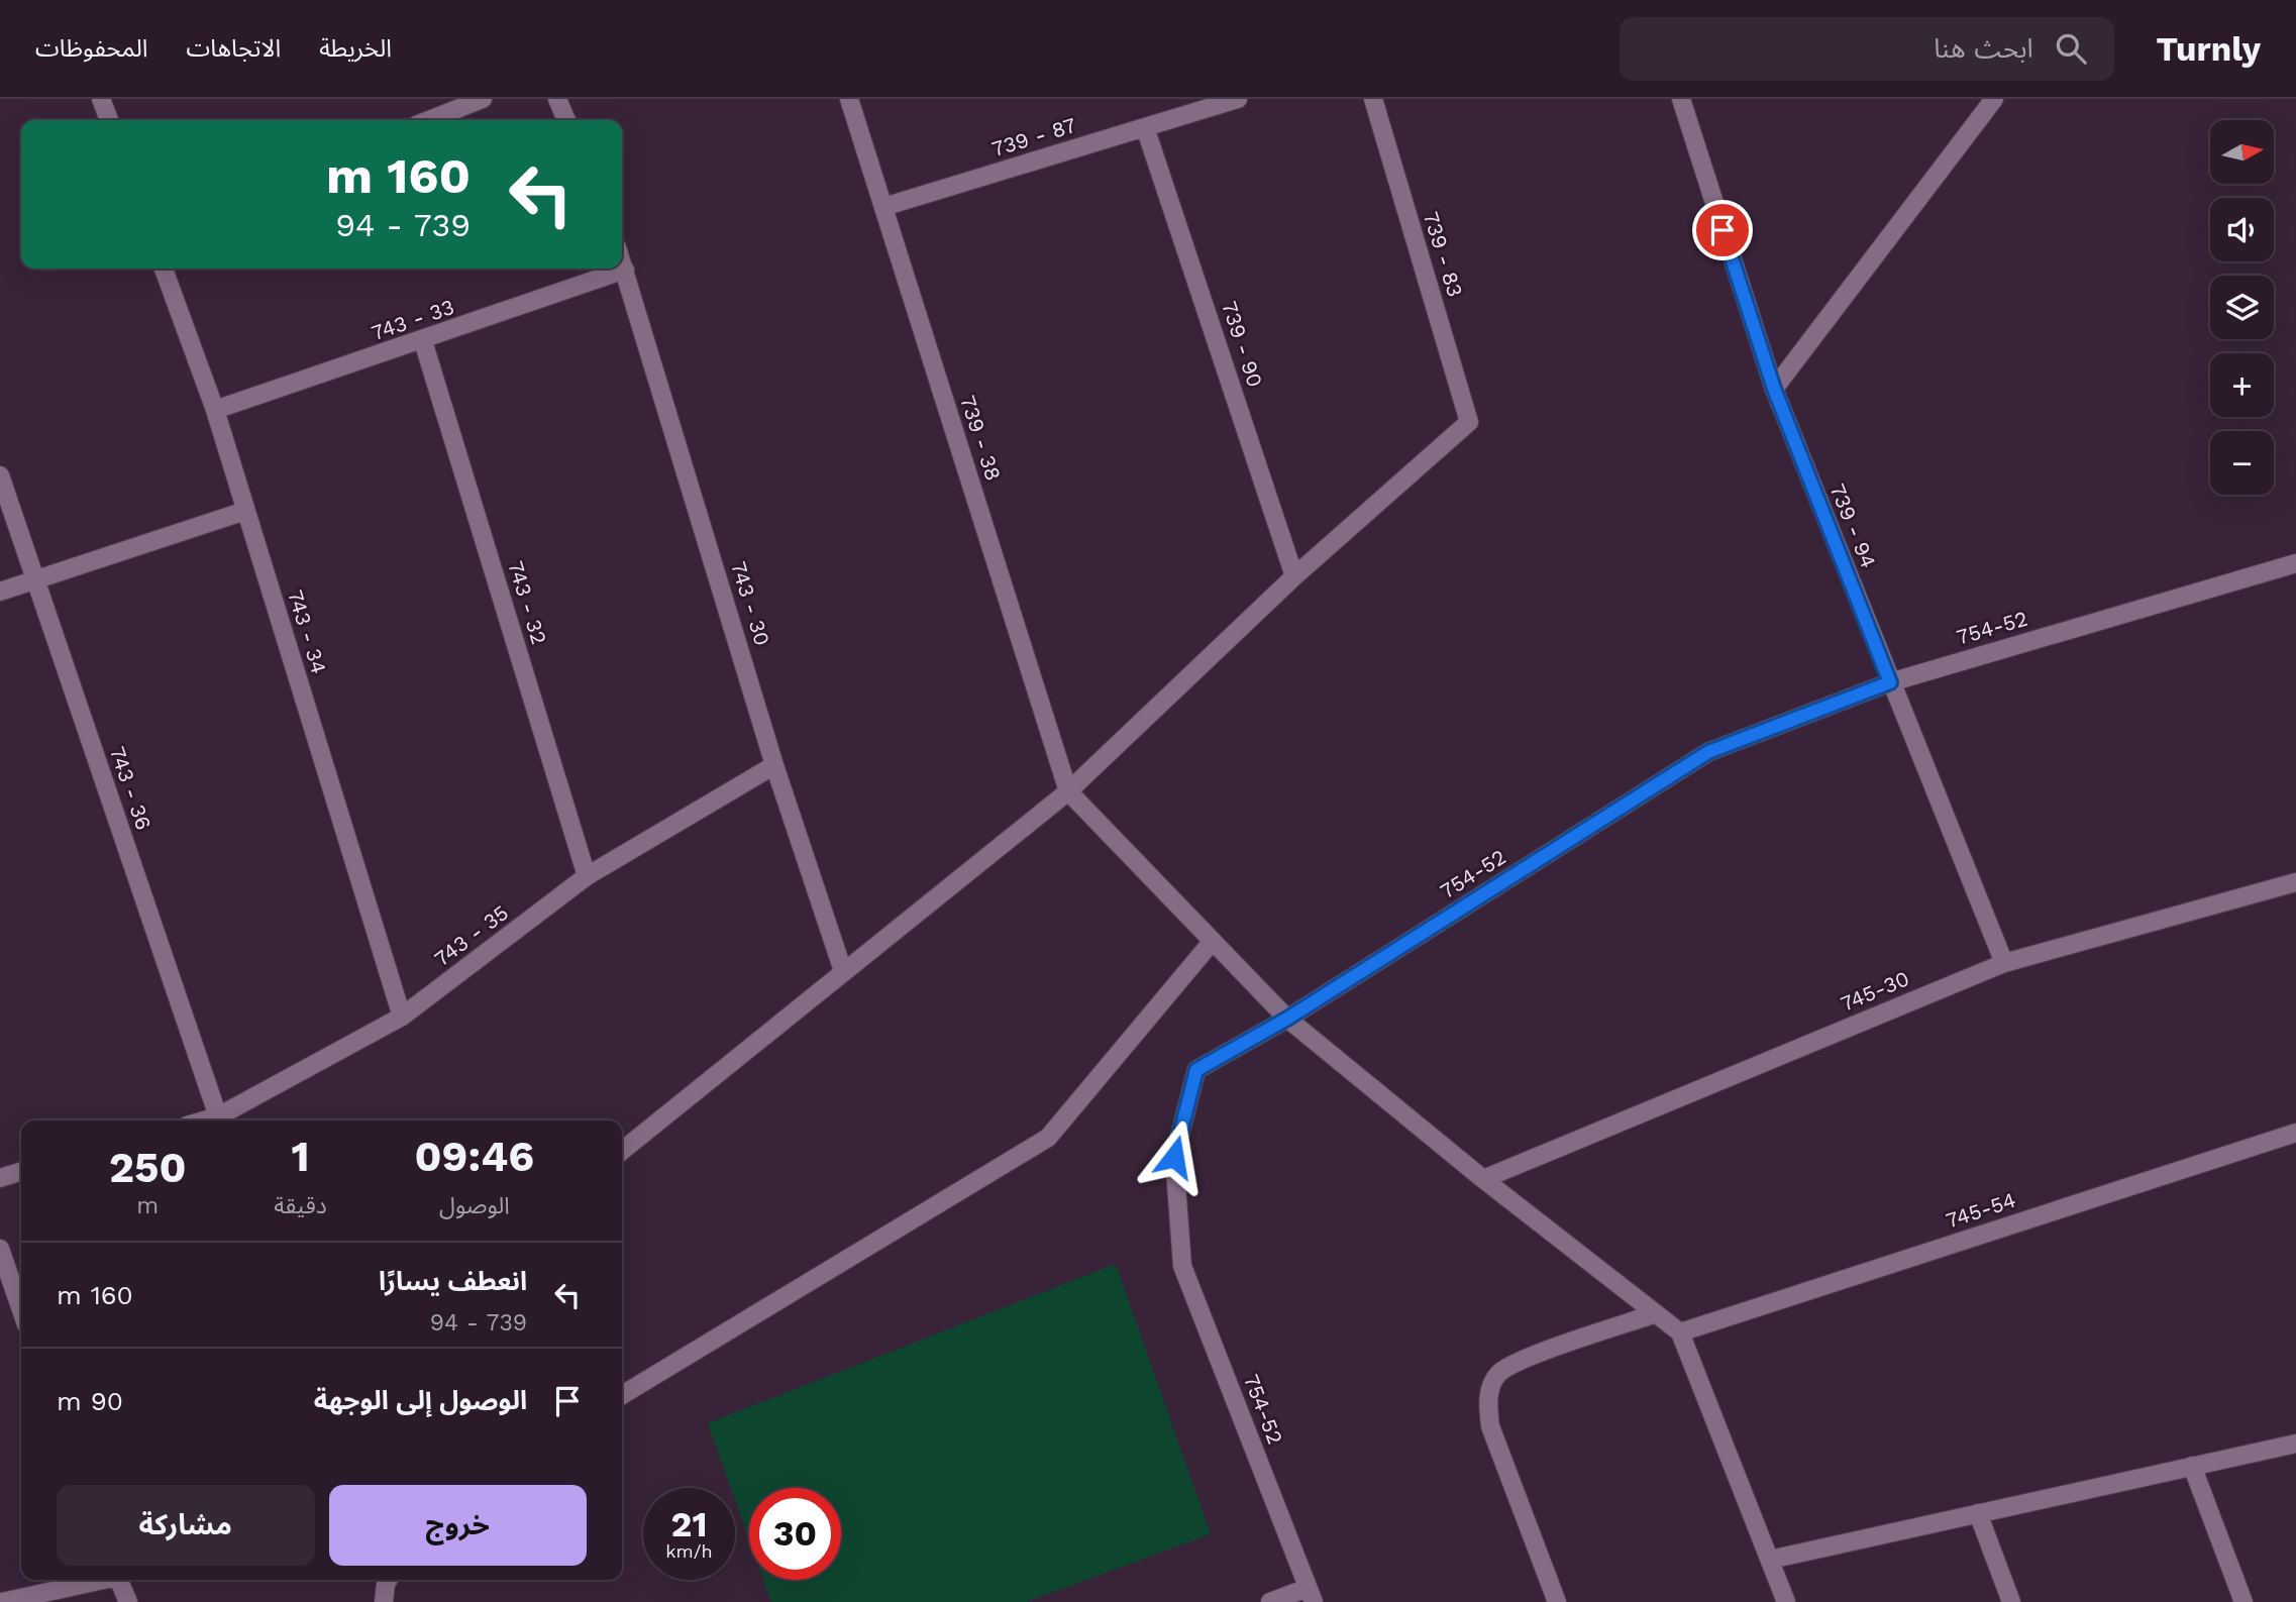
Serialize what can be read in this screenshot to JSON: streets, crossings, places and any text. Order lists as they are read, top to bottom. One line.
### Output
{"streets":{"street":["739 - 87","739 - 83","743 - 33","739 - 90","739 - 38","739 - 94","743 - 32","743 - 30","754-52","743 - 34","743 - 36","743 - 35","745-30","745-54"]},"crossings":[["739 - 87","739 - 90"],["739 - 87","739 - 38"],["739 - 83","739 - 90"],["743 - 33","743 - 32"],["743 - 33","743 - 30"],["743 - 33","743 - 34"],["739 - 94","754-52"],["739 - 94","745-30"],["743 - 32","743 - 35"],["743 - 30","743 - 35"],["743 - 34","743 - 35"],["743 - 36","743 - 35"]],"north":"right","page":{"header":"Turnly","search":"ابحث هنا","nav":["الخريطة","الاتجاهات","المحفوظات"],"map_buttons":["+","−"],"turn":["160 m","739 - 94"],"eta":["09:46","الوصول","1","دقيقة","250","m"],"list":[{"name":"انعطف يسارًا","note":"739 - 94","value":"160 m"},{"name":"الوصول إلى الوجهة","value":"90 m"}],"buttons":["خروج","مشاركة"],"speed":"21 km/h","limit":"30"}}
